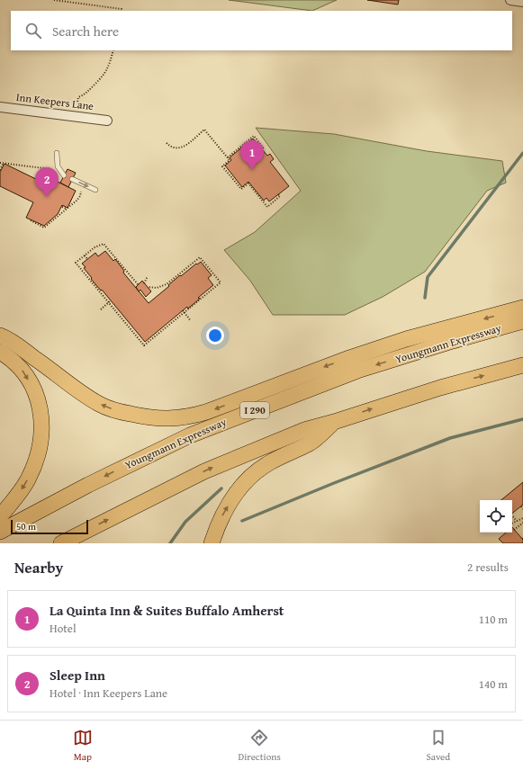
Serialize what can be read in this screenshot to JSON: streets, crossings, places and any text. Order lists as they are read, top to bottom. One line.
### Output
{"streets":{"highway":["Youngmann Expressway","I 290"],"street":["Inn Keepers Lane"]},"scale_bar":"50 m","page":{"search":"Search here","pins":["1","2"],"scale":"50 m","heading":["Nearby","2 results"],"list":[{"mark":"1","name":"La Quinta Inn & Suites Buffalo Amherst","note":"Hotel","value":"110 m"},{"mark":"2","name":"Sleep Inn","note":"Hotel · Inn Keepers Lane","value":"140 m"}],"nav":["Map","Directions","Saved"]}}
